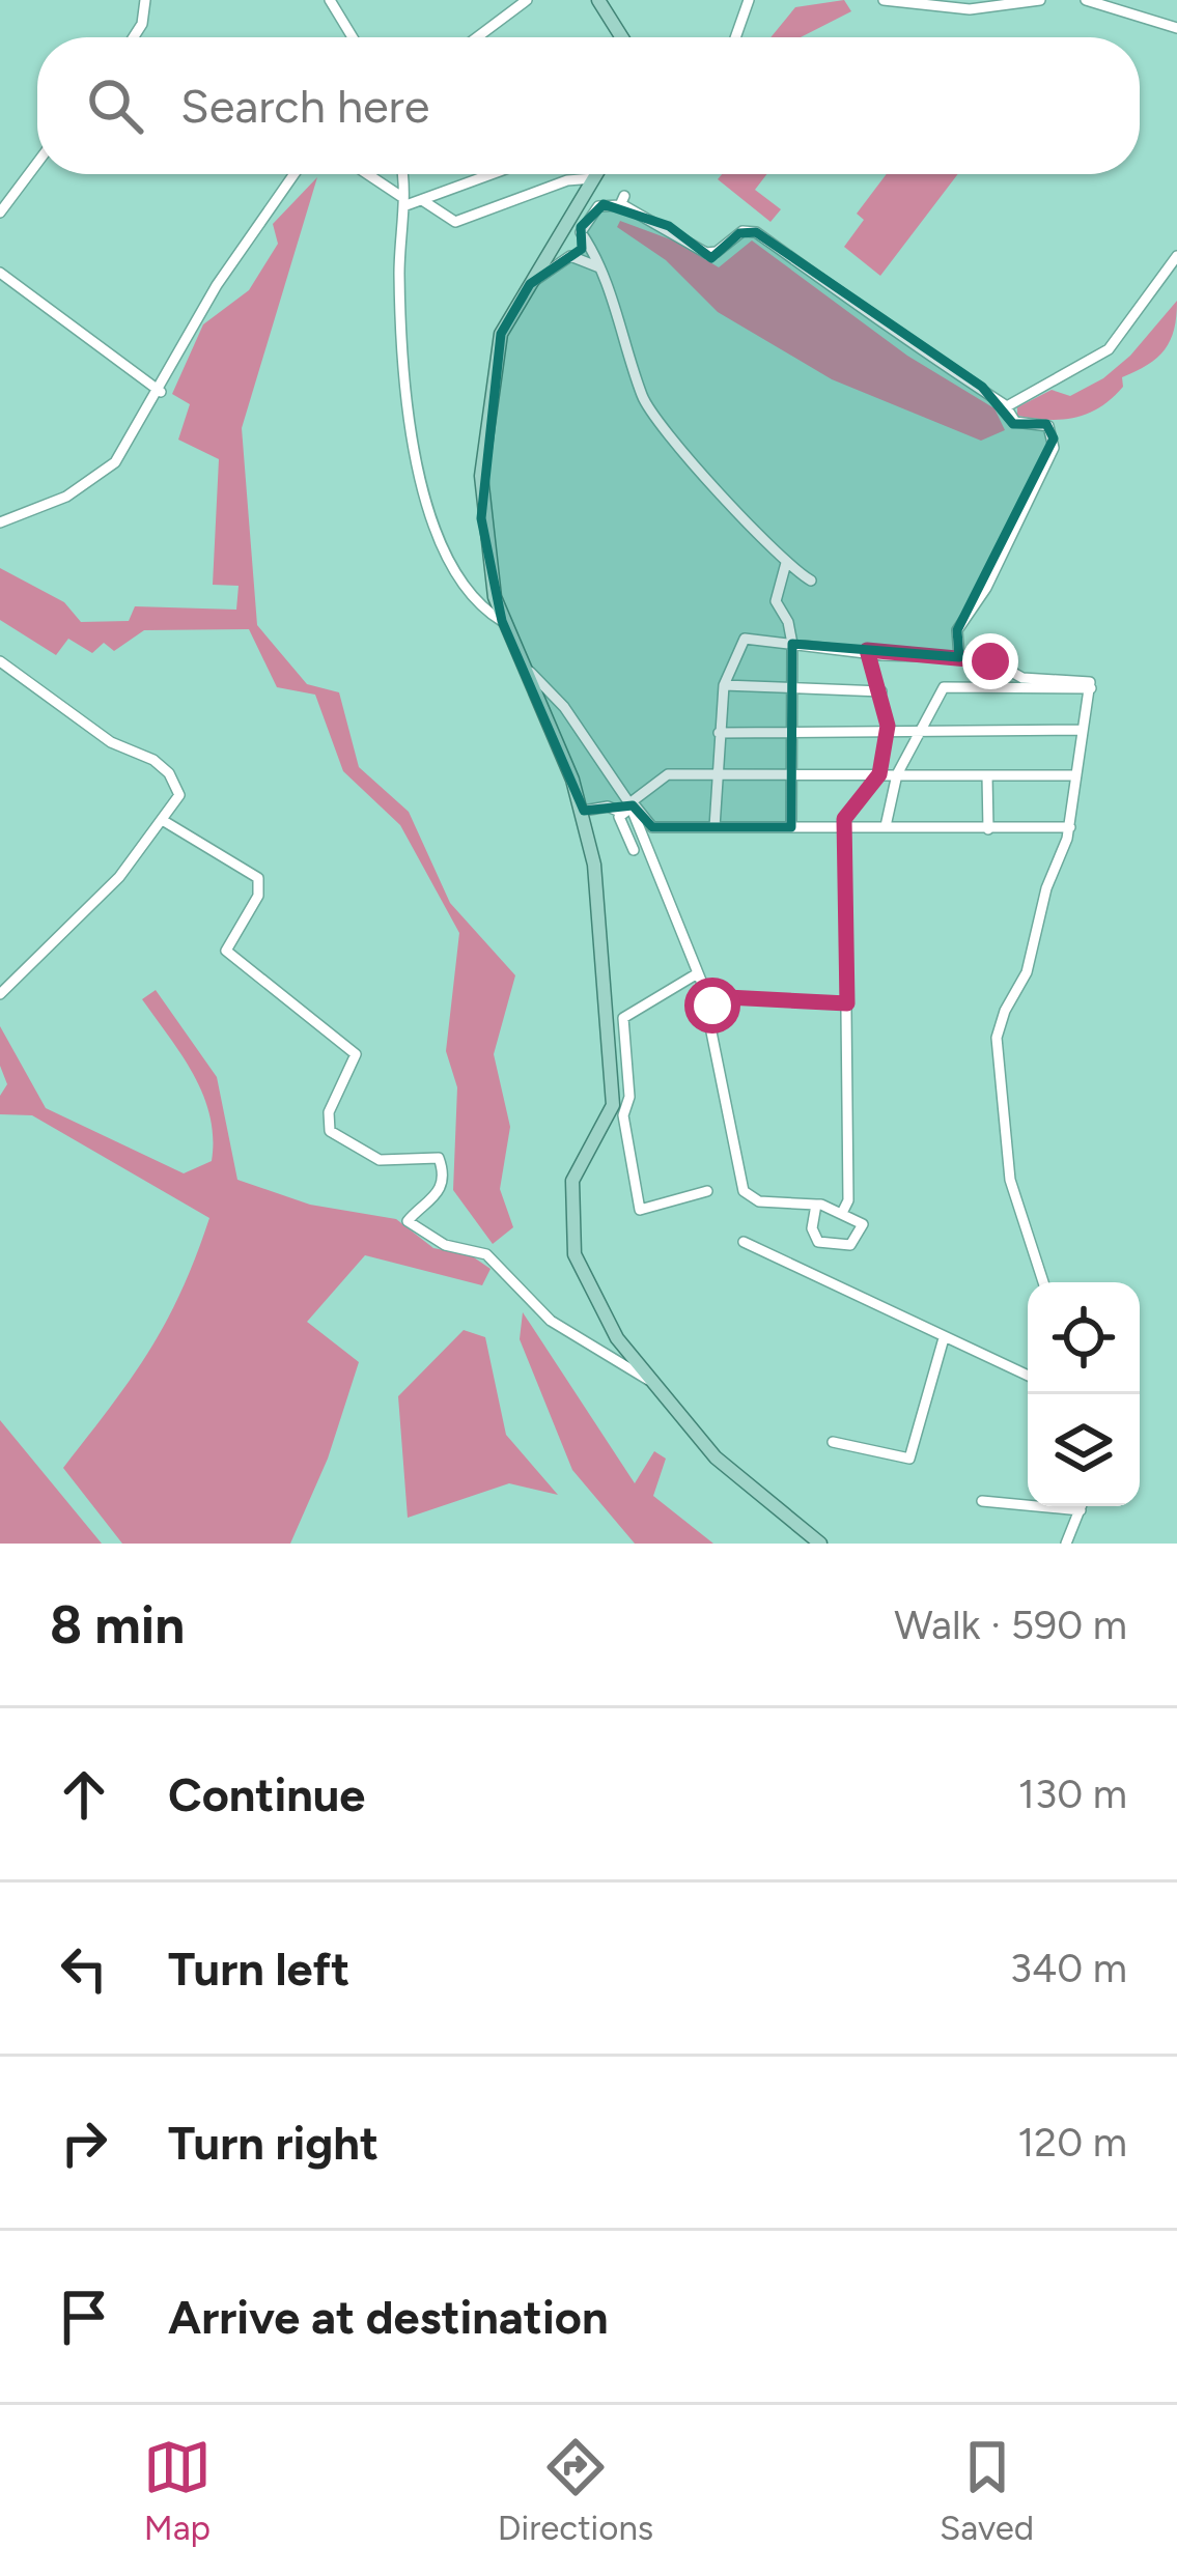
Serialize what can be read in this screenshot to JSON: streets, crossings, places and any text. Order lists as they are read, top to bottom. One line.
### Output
{"page":{"search":"Search here","heading":["8 min","Walk · 590 m"],"list":[["Continue","130 m"],["Turn left","340 m"],["Turn right","120 m"],"Arrive at destination"],"nav":["Map","Directions","Saved"]}}
